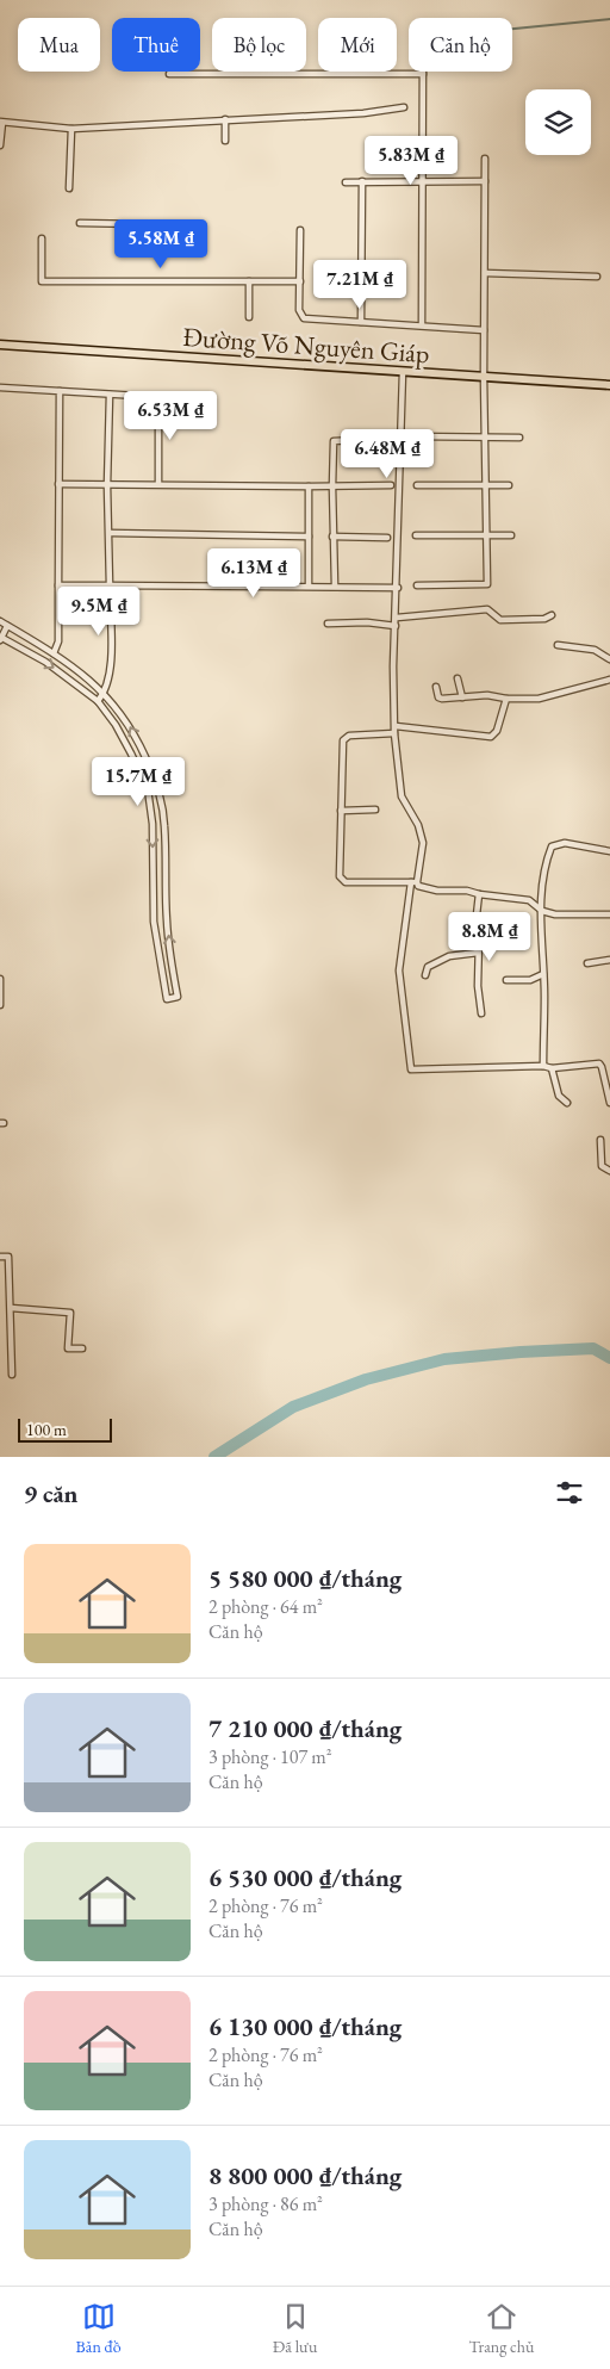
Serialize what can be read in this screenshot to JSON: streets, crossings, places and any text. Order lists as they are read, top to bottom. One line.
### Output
{"streets":{"main road":["Đường Võ Nguyên Giáp"]},"scale_bar":"100 m","page":{"chip":["Mua","Thuê","Bộ lọc","Mới","Căn hộ"],"price":["5.83M ₫","5.58M ₫","7.21M ₫","6.53M ₫","6.48M ₫","6.13M ₫","9.5M ₫","15.7M ₫","8.8M ₫"],"scale":"100 m","heading":"9 căn","list":[{"name":"5 580 000 ₫/tháng","note":"2 phòng · 64 m² · Căn hộ"},{"name":"7 210 000 ₫/tháng","note":"3 phòng · 107 m² · Căn hộ"},{"name":"6 530 000 ₫/tháng","note":"2 phòng · 76 m² · Căn hộ"},{"name":"6 130 000 ₫/tháng","note":"2 phòng · 76 m² · Căn hộ"},{"name":"8 800 000 ₫/tháng","note":"3 phòng · 86 m² · Căn hộ"}],"tabs":["Bản đồ","Đã lưu","Trang chủ"]}}
